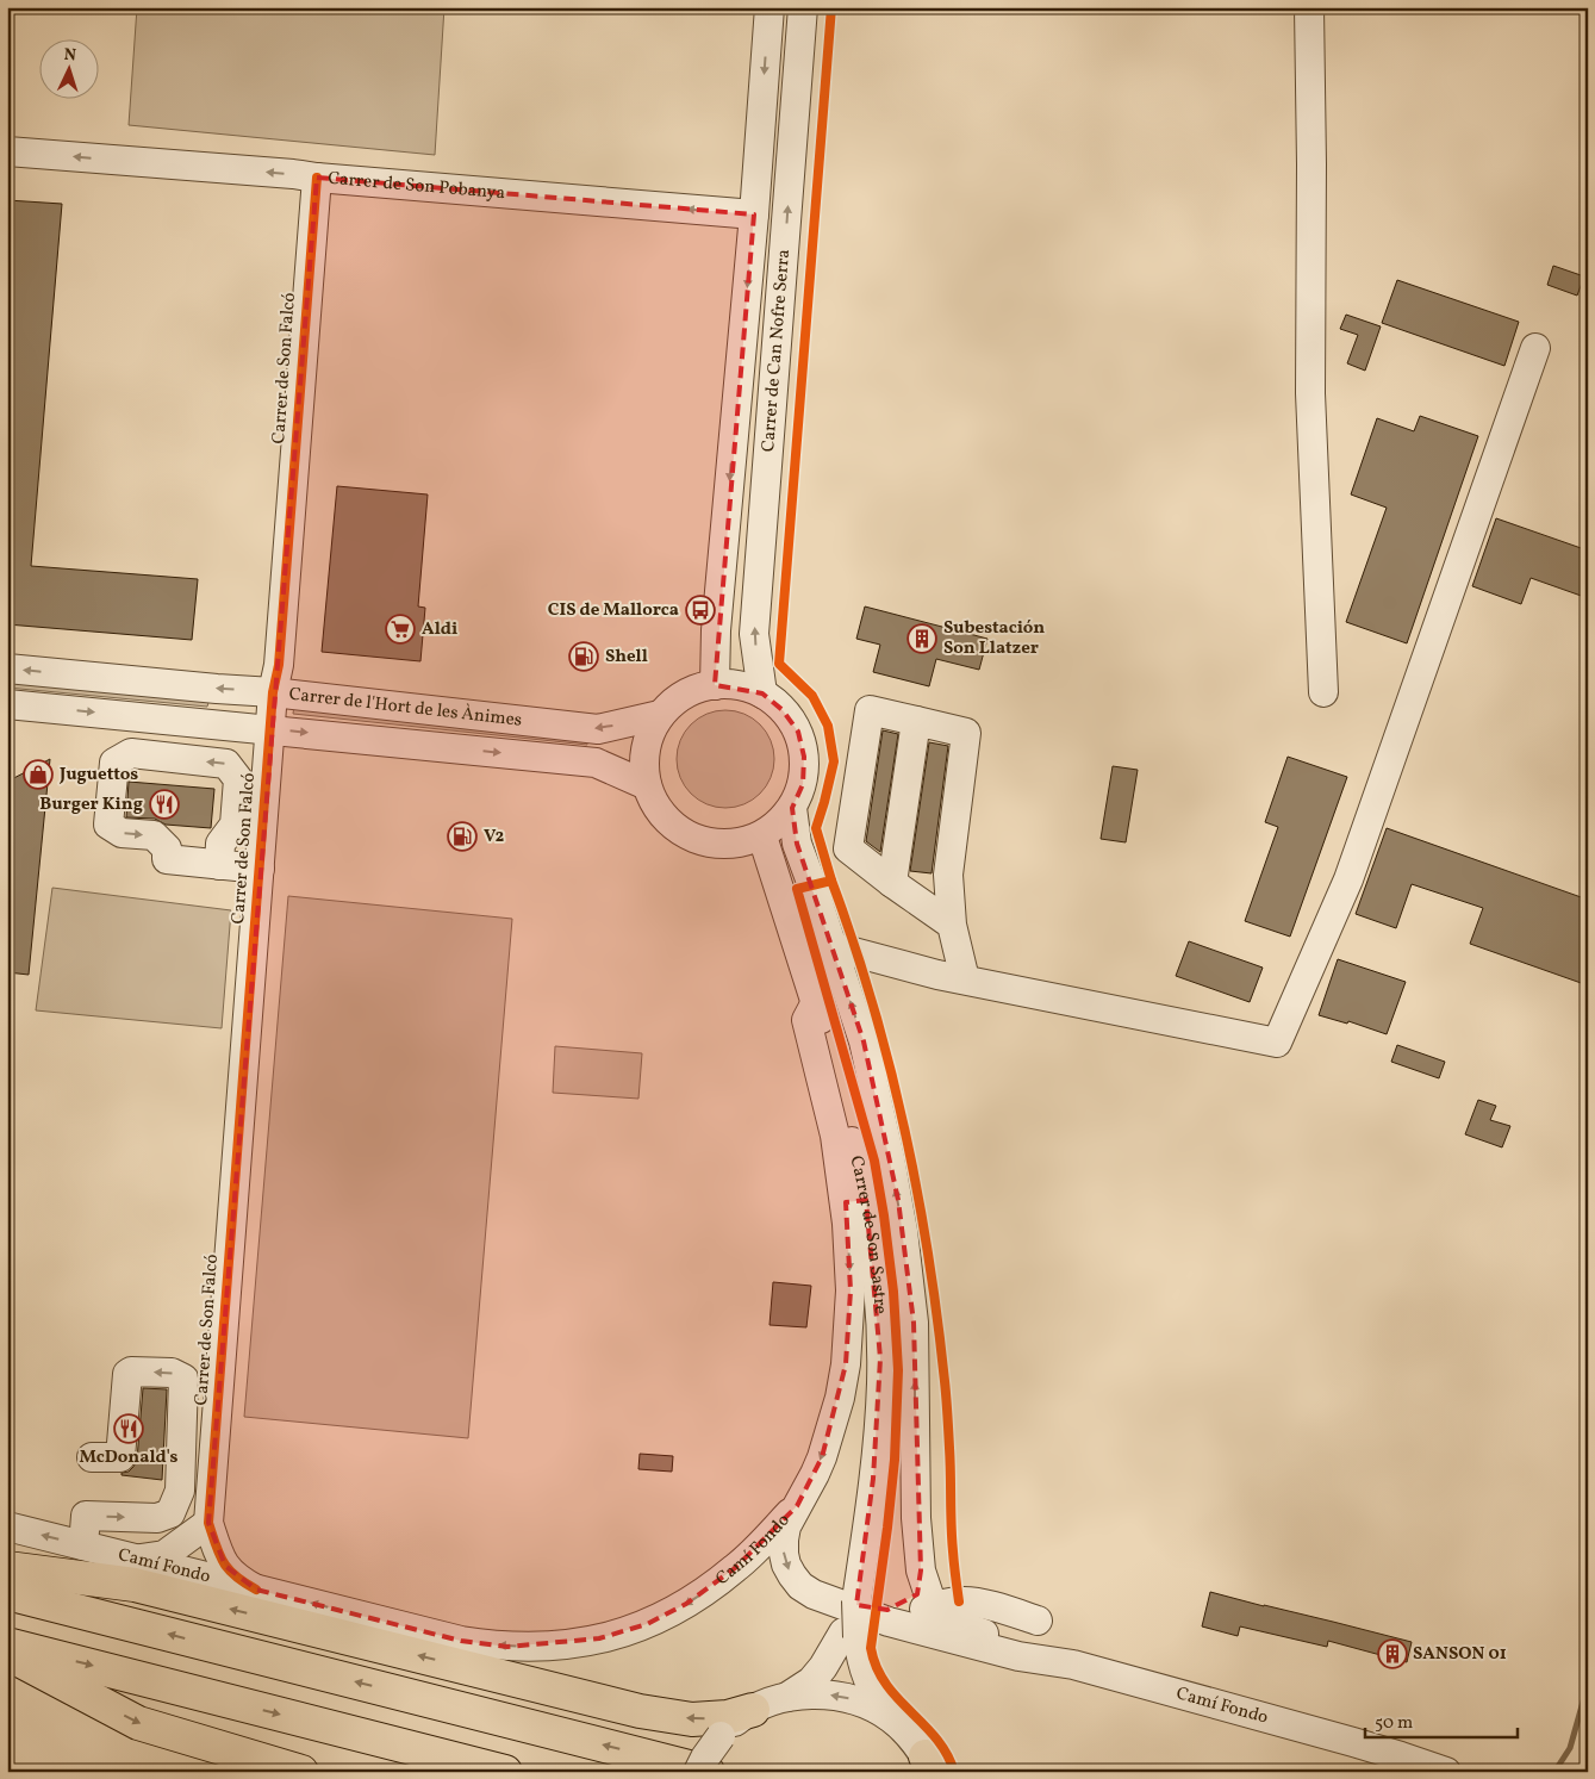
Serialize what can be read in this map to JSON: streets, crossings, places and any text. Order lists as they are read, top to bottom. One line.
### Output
{"streets":{"street":["Carrer de Son Pobanya","Carrer de Can Nofre Serra","Carrer de Son Falcó","Carrer de l'Hort de les Ànimes","Carrer de Son Sastre","Camí Fondo"]},"crossings":[["Carrer de Son Pobanya","Carrer de Can Nofre Serra"],["Carrer de Son Pobanya","Carrer de Son Falcó"],["Carrer de Can Nofre Serra","Carrer de l'Hort de les Ànimes"],["Carrer de Can Nofre Serra","Carrer de Son Sastre"],["Carrer de Son Falcó","Carrer de l'Hort de les Ànimes"],["Carrer de l'Hort de les Ànimes","Carrer de Son Sastre"],["Carrer de Son Sastre","Camí Fondo"]],"one_way":["Carrer de Son Pobanya"],"places":{"bus stop":["CIS de Mallorca"],"supermarket":["Aldi"],"building":["Subestación Son Llatzer","SANSON 01"],"fuel station":["Shell","V2"],"shop":["Juguettos"],"restaurant":["Burger King","McDonald's"]},"scale_bar":"50 m","north":"top"}
